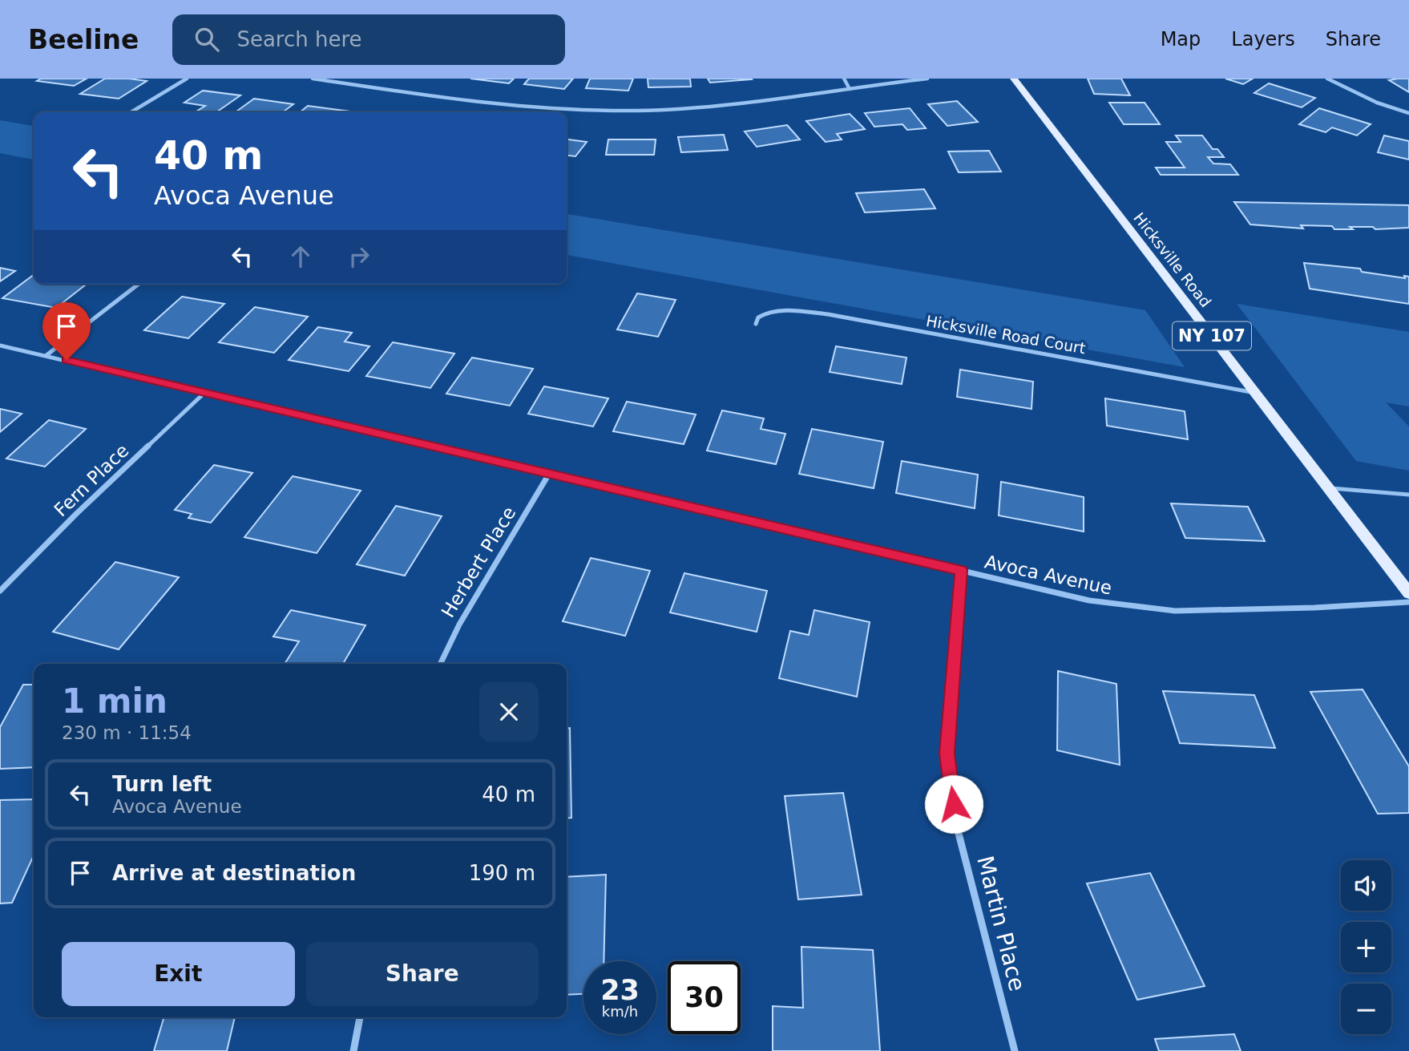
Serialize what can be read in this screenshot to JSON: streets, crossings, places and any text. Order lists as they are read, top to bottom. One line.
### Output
{"streets":{"main road":["Hicksville Road","NY 107"],"street":["Hicksville Road Court","Fern Place","Herbert Place","Avoca Avenue","Martin Place"]},"crossings":[["Hicksville Road","Hicksville Road Court"],["Fern Place","Avoca Avenue"],["Herbert Place","Avoca Avenue"],["Avoca Avenue","Martin Place"]],"page":{"header":"Beeline","search":"Search here","nav":["Map","Layers","Share"],"turn":["40 m","Avoca Avenue"],"heading":["1 min","230 m · 11:54"],"list":[{"name":"Turn left","note":"Avoca Avenue","value":"40 m"},{"name":"Arrive at destination","value":"190 m"}],"map_buttons":["+","−"],"buttons":["Exit","Share"],"speed":"23 km/h","limit":"30"}}
